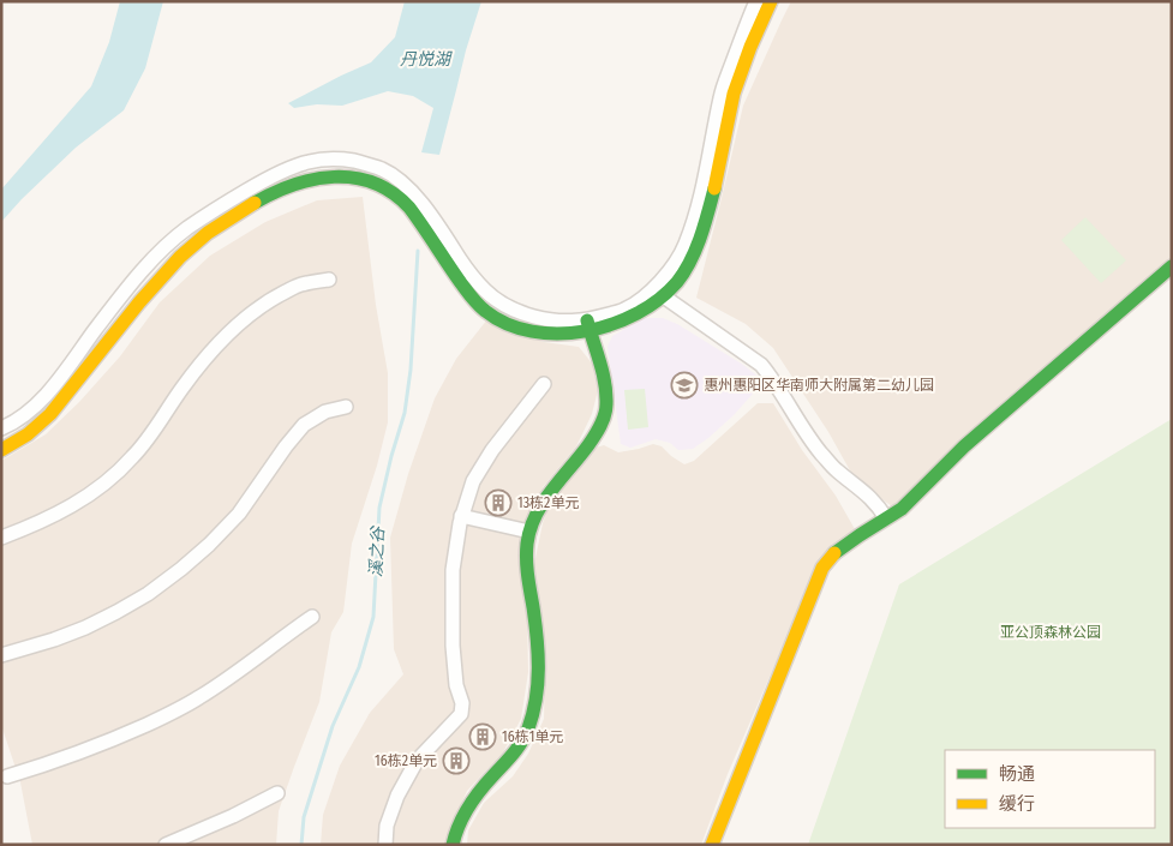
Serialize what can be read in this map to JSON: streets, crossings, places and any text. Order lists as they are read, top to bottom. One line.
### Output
{"water":["丹悦湖","溪之谷"],"parks":["亚公顶森林公园"],"places":{"school or university":["惠州惠阳区华南师大附属第二幼儿园"],"building":["13栋2单元","16栋1单元","16栋2单元"]},"legend":["畅通","缓行"]}
